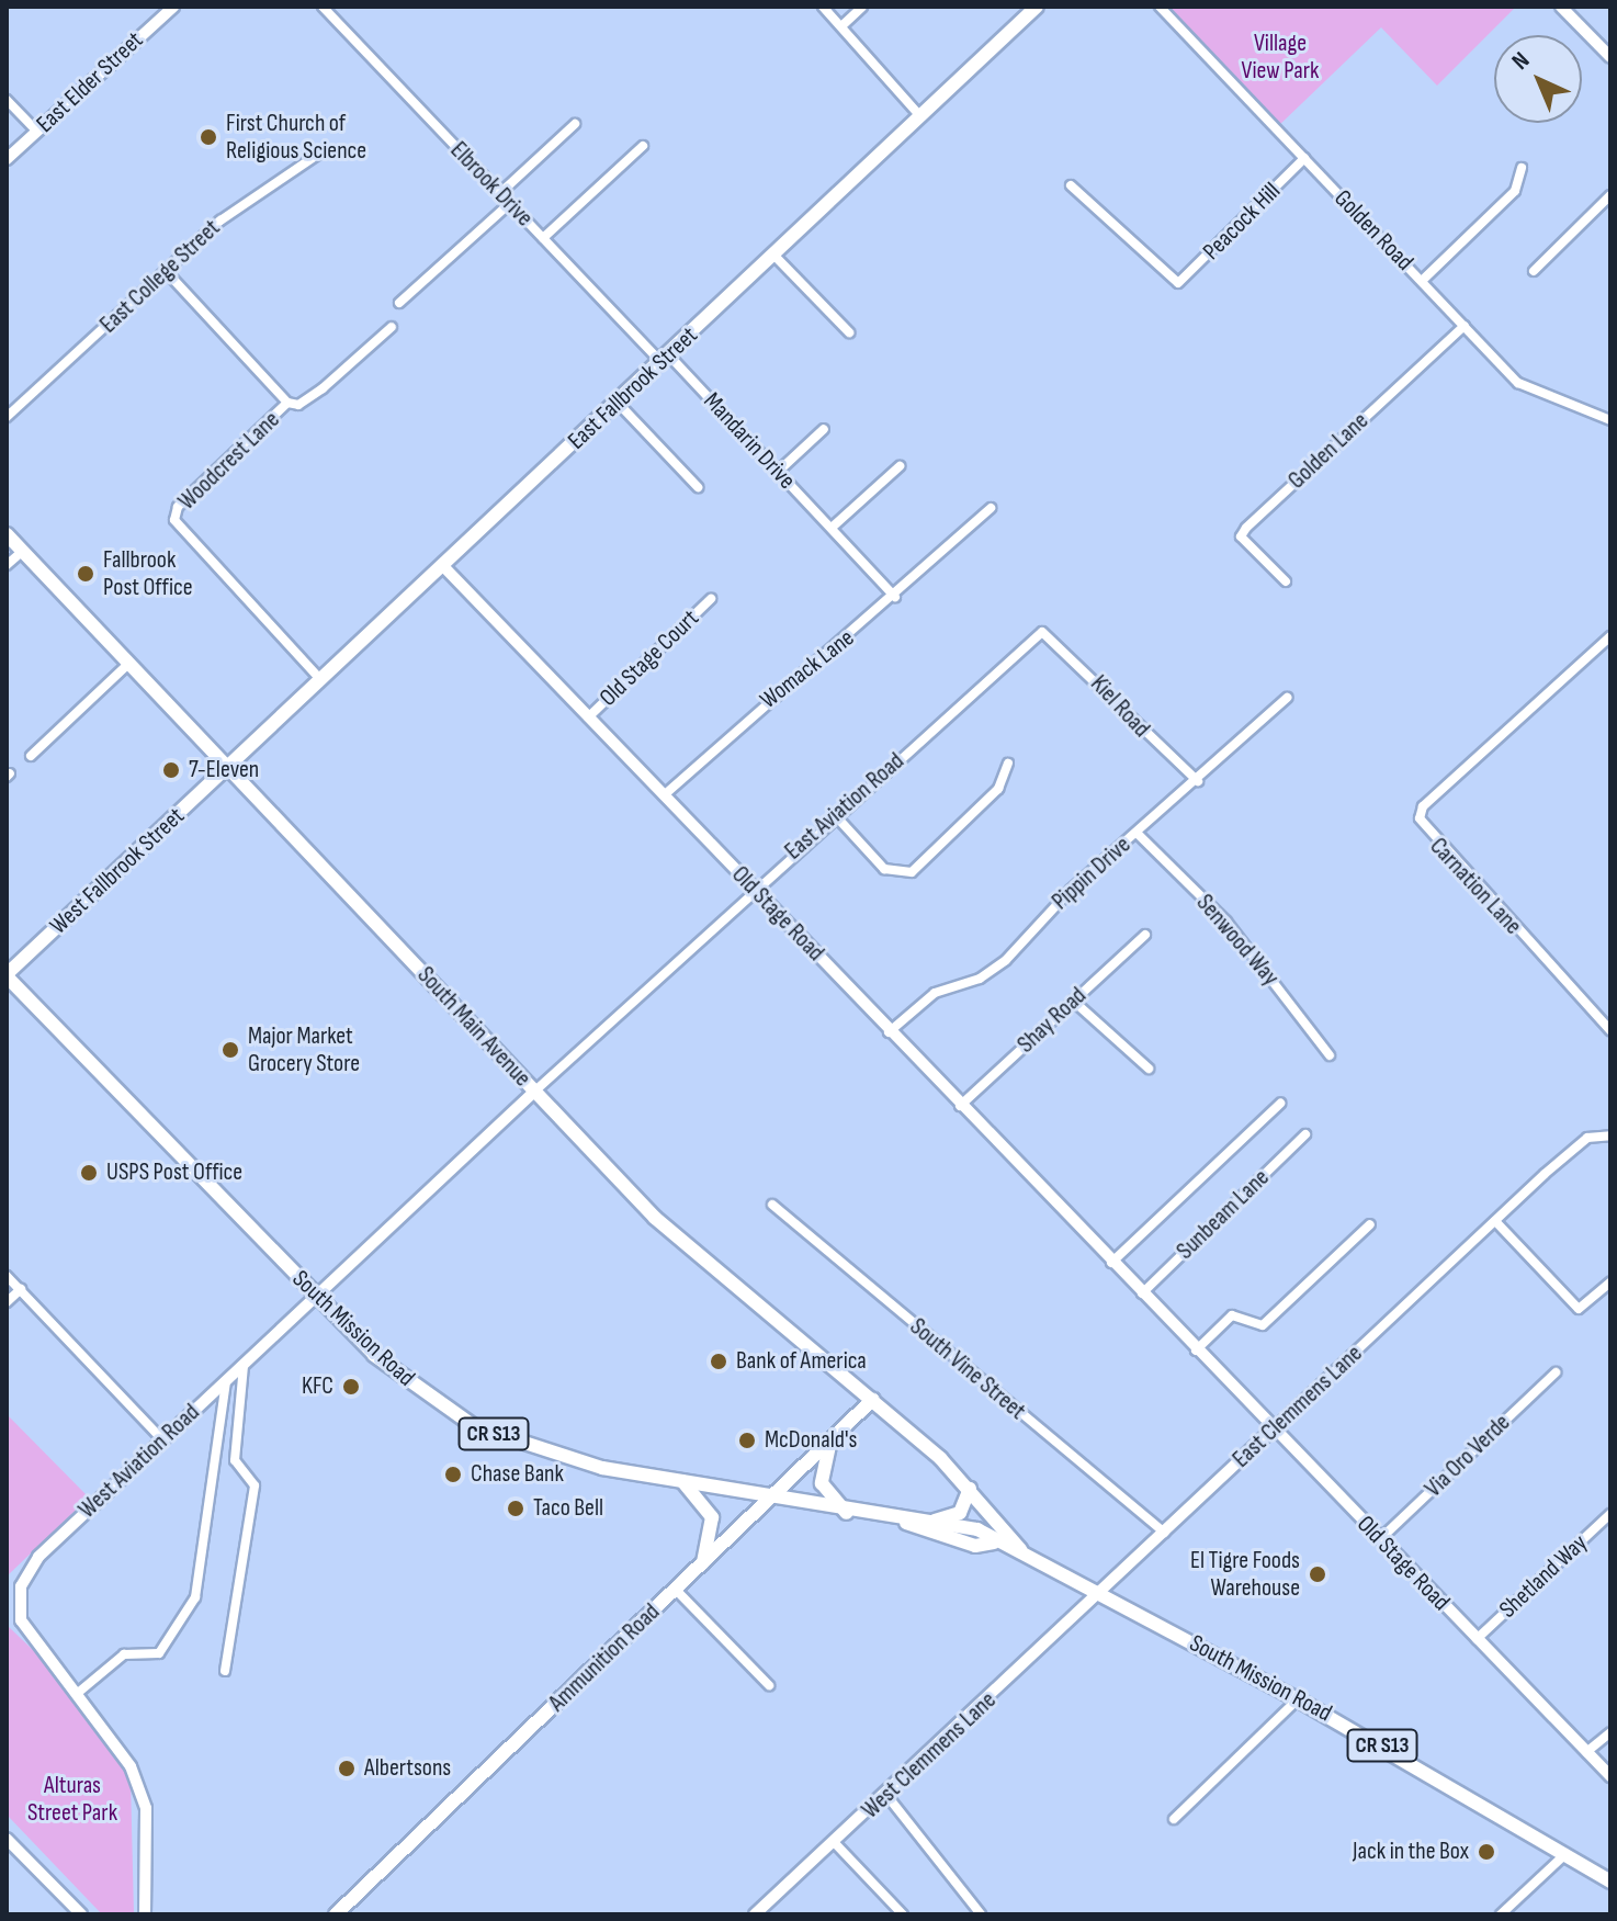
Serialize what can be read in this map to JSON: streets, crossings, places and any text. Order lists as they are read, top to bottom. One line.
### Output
{"streets":{"main road":["East Fallbrook Street","West Fallbrook Street","South Main Avenue","South Mission Road","CR S13","Ammunition Road"],"street":["East Elder Street","Elbrook Drive","Peacock Hill","Golden Road","East College Street","Mandarin Drive","Golden Lane","Woodcrest Lane","Old Stage Court","Womack Lane","Kiel Road","East Aviation Road","Pippin Drive","Carnation Lane","Old Stage Road","Senwood Way","Shay Road","Sunbeam Lane","South Vine Street","East Clemmens Lane","Via Oro Verde","West Aviation Road","Shetland Way","West Clemmens Lane"]},"crossings":[["Elbrook Drive","East Fallbrook Street"],["Elbrook Drive","Mandarin Drive"],["Peacock Hill","Golden Road"],["Golden Road","Golden Lane"],["East Fallbrook Street","Mandarin Drive"],["East Fallbrook Street","Woodcrest Lane"],["East Fallbrook Street","West Fallbrook Street"],["East Fallbrook Street","Old Stage Road"],["East Fallbrook Street","South Main Avenue"],["Mandarin Drive","Womack Lane"],["Old Stage Court","Old Stage Road"],["Womack Lane","Old Stage Road"],["Kiel Road","East Aviation Road"],["Kiel Road","Pippin Drive"],["East Aviation Road","Old Stage Road"],["East Aviation Road","South Main Avenue"],["East Aviation Road","West Aviation Road"],["West Fallbrook Street","South Main Avenue"],["West Fallbrook Street","South Mission Road"],["Pippin Drive","Old Stage Road"],["Pippin Drive","Senwood Way"],["Old Stage Road","Shay Road"],["Old Stage Road","Sunbeam Lane"],["Old Stage Road","East Clemmens Lane"],["Old Stage Road","Via Oro Verde"],["Old Stage Road","Shetland Way"],["South Main Avenue","South Mission Road"],["South Main Avenue","West Aviation Road"],["South Main Avenue","Ammunition Road"],["South Mission Road","East Clemmens Lane"],["South Mission Road","West Aviation Road"],["South Mission Road","Ammunition Road"],["South Mission Road","West Clemmens Lane"],["South Vine Street","East Clemmens Lane"],["East Clemmens Lane","West Clemmens Lane"]],"parks":["Village View Park","Alturas Street Park"],"places":["First Church of Religious Science","Fallbrook Post Office","7-Eleven","Major Market Grocery Store","USPS Post Office","Bank of America","KFC","McDonald's","Chase Bank","Taco Bell","El Tigre Foods Warehouse","Albertsons","Jack in the Box"],"north":"top left"}
